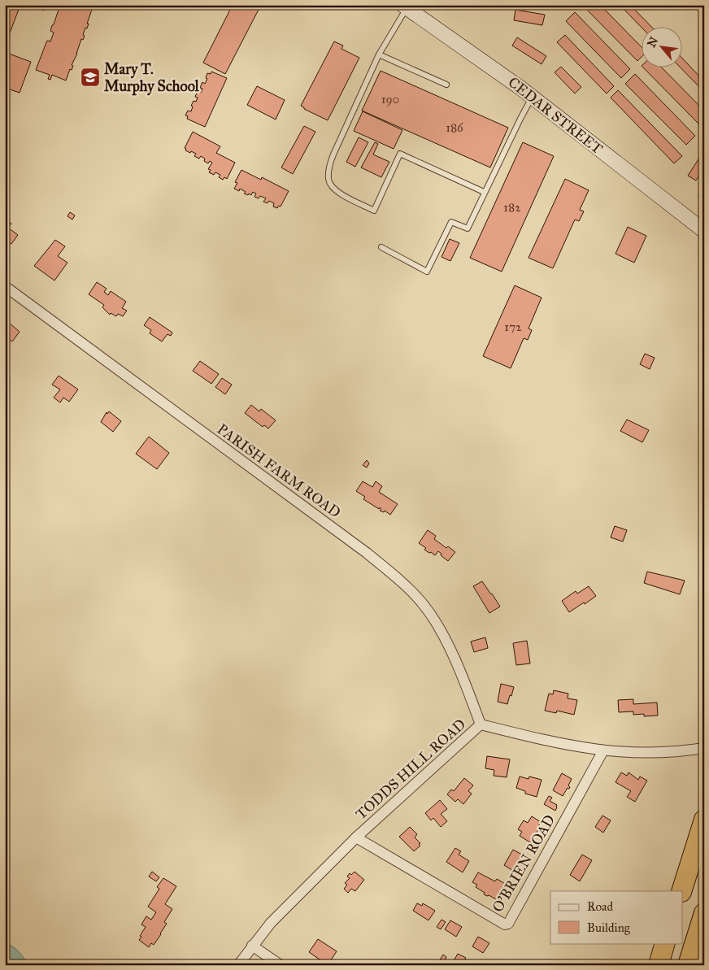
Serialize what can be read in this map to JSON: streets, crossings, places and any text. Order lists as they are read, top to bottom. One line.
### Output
{"streets":{"main road":["CEDAR STREET"],"street":["PARISH FARM ROAD","TODDS HILL ROAD","O'BRIEN ROAD"]},"crossings":[["PARISH FARM ROAD","TODDS HILL ROAD"],["TODDS HILL ROAD","O'BRIEN ROAD"]],"places":{"school or university":["Mary T. Murphy School"]},"house_numbers":["190","186","182","172"],"legend":["Road","Building"],"north":"top left"}
